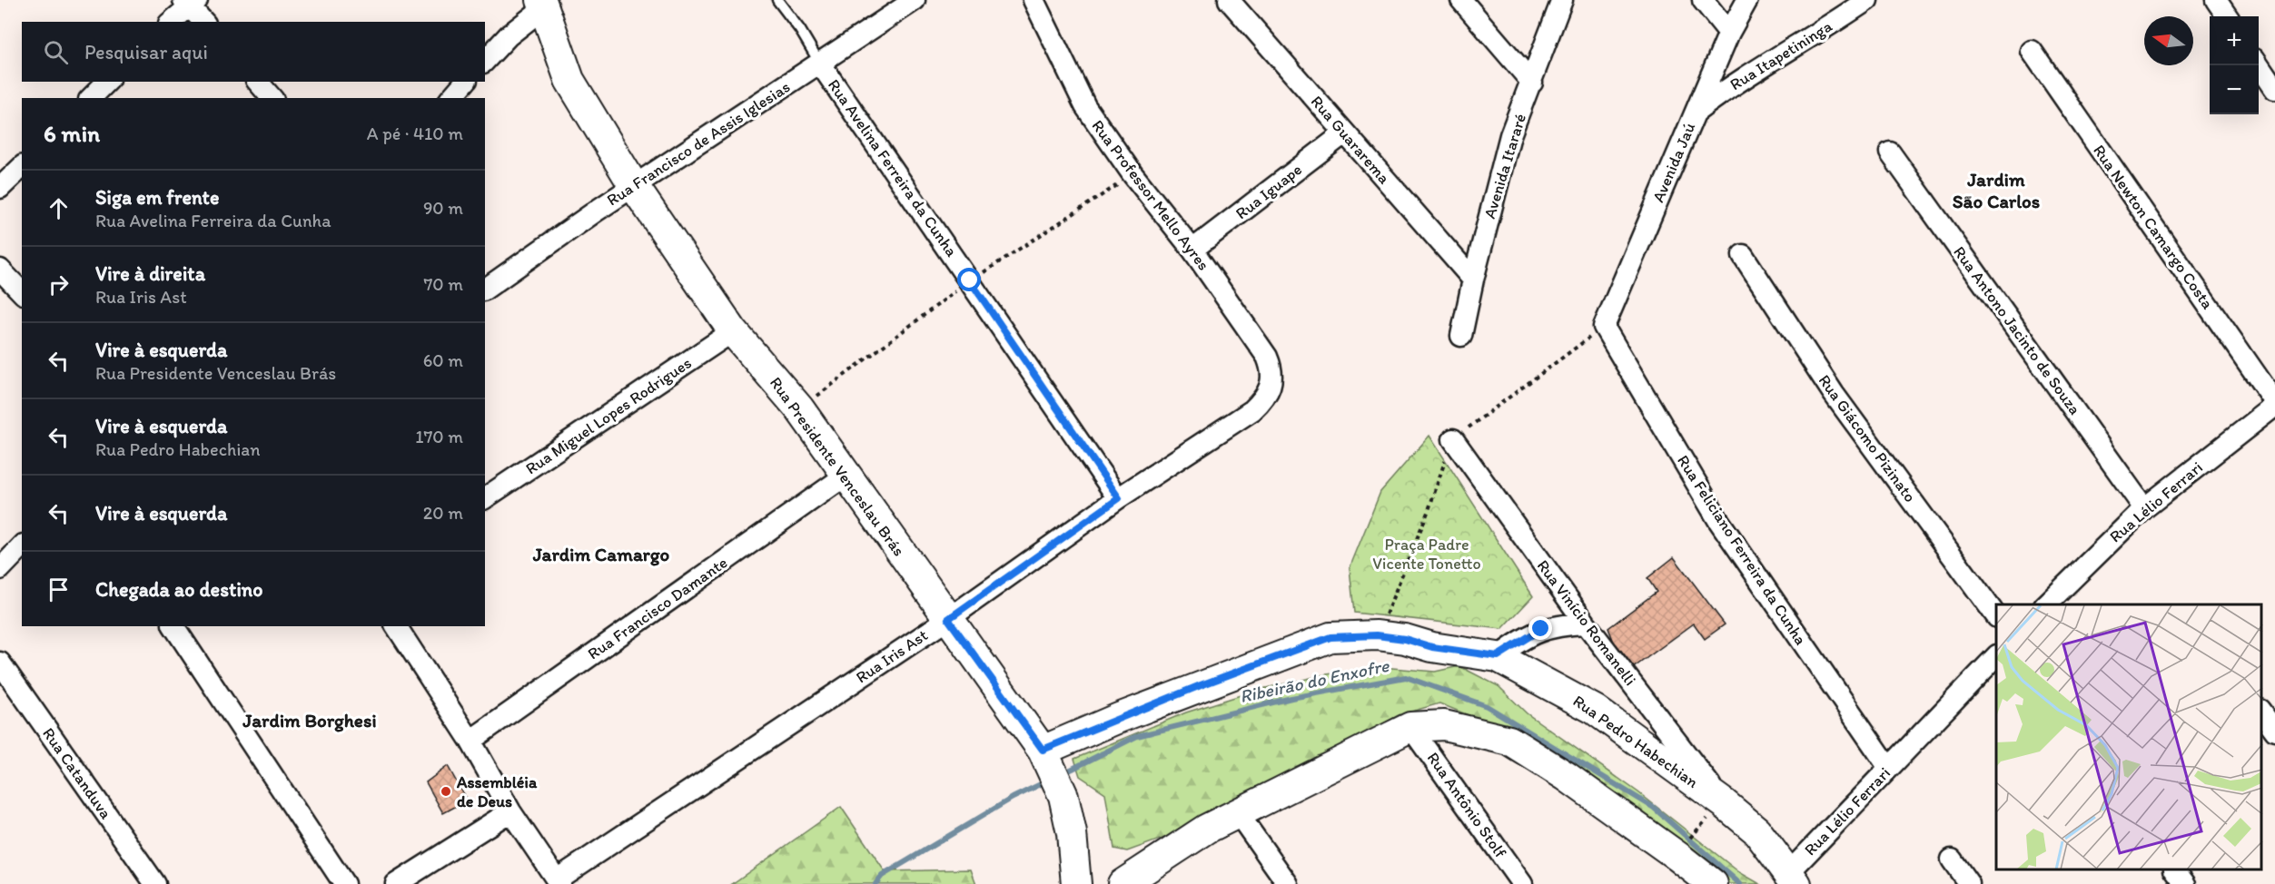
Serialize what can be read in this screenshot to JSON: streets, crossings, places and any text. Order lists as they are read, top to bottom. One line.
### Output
{"streets":{"street":["Rua Itapetininga","Rua Guararema","Rua Francisco de Assis Iglesias","Avenida Jaú","Avenida Itararé","Rua Avelina Ferreira da Cunha","Rua Iguape","Rua Professor Mello Ayres","Rua Newton Camargo Costa","Rua Antono Jacinto de Souza","Rua Miguel Lopes Rodrigues","Rua Giácomo Pizinato","Rua Presidente Venceslau Brás","Rua Lélio Ferrari","Rua Feliciano Ferreira da Cunha","Rua Francisco Damante","Rua Vinício Romanelli","Rua Iris Ast","Rua Pedro Habechian","Rua Catanduva","Rua Antônio Stolf"]},"crossings":[["Rua Itapetininga","Avenida Jaú"],["Rua Guararema","Avenida Itararé"],["Rua Guararema","Rua Iguape"],["Rua Francisco de Assis Iglesias","Rua Avelina Ferreira da Cunha"],["Rua Francisco de Assis Iglesias","Rua Presidente Venceslau Brás"],["Avenida Jaú","Rua Feliciano Ferreira da Cunha"],["Rua Avelina Ferreira da Cunha","Rua Iris Ast"],["Rua Iguape","Rua Professor Mello Ayres"],["Rua Professor Mello Ayres","Rua Iris Ast"],["Rua Newton Camargo Costa","Rua Lélio Ferrari"],["Rua Antono Jacinto de Souza","Rua Lélio Ferrari"],["Rua Miguel Lopes Rodrigues","Rua Presidente Venceslau Brás"],["Rua Presidente Venceslau Brás","Rua Francisco Damante"],["Rua Presidente Venceslau Brás","Rua Iris Ast"],["Rua Presidente Venceslau Brás","Rua Pedro Habechian"],["Rua Lélio Ferrari","Rua Feliciano Ferreira da Cunha"],["Rua Lélio Ferrari","Rua Pedro Habechian"],["Rua Vinício Romanelli","Rua Pedro Habechian"]],"districts":["Jardim São Carlos","Jardim Camargo","Jardim Borghesi"],"water":["Ribeirão do Enxofre"],"parks":["Praça Padre Vicente Tonetto"],"places":["Assembléia de Deus"],"north":"left","page":{"map_buttons":["+","−"],"search":"Pesquisar aqui","heading":["6 min","A pé · 410 m"],"list":[["Siga em frente","Rua Avelina Ferreira da Cunha","90 m"],["Vire à direita","Rua Iris Ast","70 m"],["Vire à esquerda","Rua Presidente Venceslau Brás","60 m"],["Vire à esquerda","Rua Pedro Habechian","170 m"],["Vire à esquerda","20 m"],"Chegada ao destino"]}}
